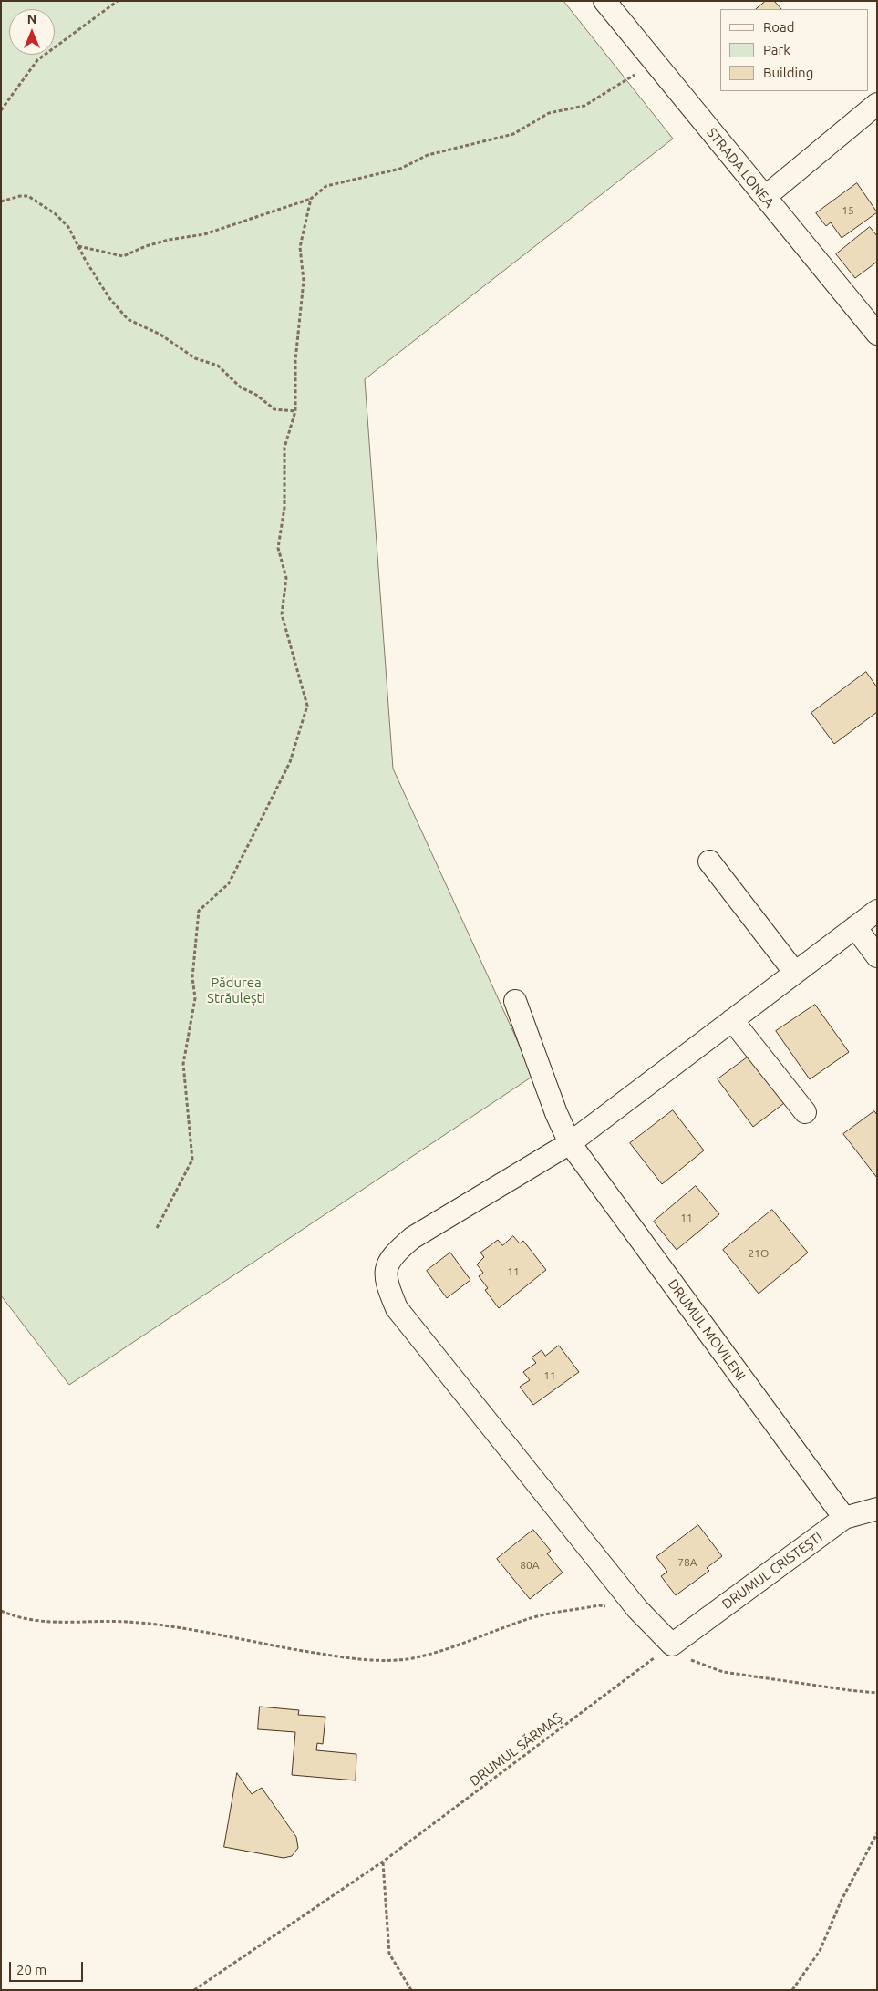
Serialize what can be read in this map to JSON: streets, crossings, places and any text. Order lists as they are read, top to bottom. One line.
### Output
{"streets":{"street":["STRADA LONEA","DRUMUL MOVILENI","DRUMUL CRISTEȘTI"],"path":["DRUMUL SĂRMAȘ"]},"crossings":[["DRUMUL MOVILENI","DRUMUL CRISTEȘTI"],["DRUMUL CRISTEȘTI","DRUMUL SĂRMAȘ"]],"parks":["Pădurea Străulești"],"house_numbers":["15","11","21O","11","11","78A","80A"],"legend":["Road","Park","Building"],"scale_bar":"20 m","north":"top"}
